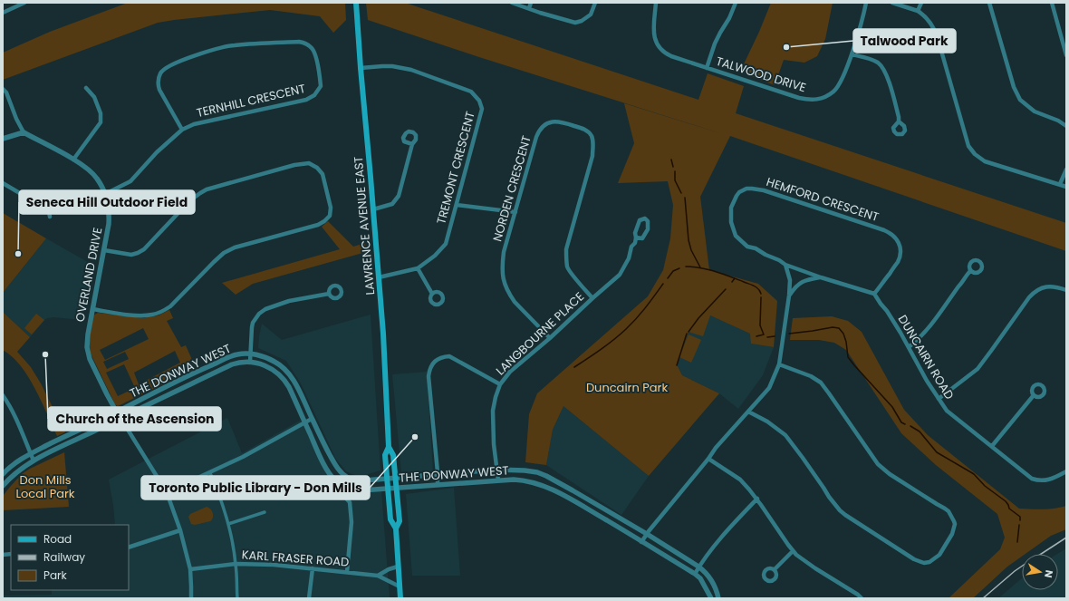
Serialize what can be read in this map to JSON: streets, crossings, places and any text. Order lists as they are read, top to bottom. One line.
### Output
{"streets":{"main road":["LAWRENCE AVENUE EAST"],"street":["TALWOOD DRIVE","TERNHILL CRESCENT","TREMONT CRESCENT","NORDEN CRESCENT","HEMFORD CRESCENT","OVERLAND DRIVE","LANGBOURNE PLACE","DUNCAIRN ROAD","THE DONWAY WEST","KARL FRASER ROAD"]},"crossings":[["TERNHILL CRESCENT","OVERLAND DRIVE"],["TREMONT CRESCENT","LAWRENCE AVENUE EAST"],["NORDEN CRESCENT","LANGBOURNE PLACE"],["HEMFORD CRESCENT","DUNCAIRN ROAD"],["LAWRENCE AVENUE EAST","THE DONWAY WEST"],["LAWRENCE AVENUE EAST","KARL FRASER ROAD"],["OVERLAND DRIVE","THE DONWAY WEST"],["LANGBOURNE PLACE","THE DONWAY WEST"]],"parks":["Duncairn Park","Don Mills Local Park"],"places":["Talwood Park","Seneca Hill Outdoor Field","Church of the Ascension","Toronto Public Library - Don Mills"],"legend":["Road","Railway","Park"],"north":"right"}
